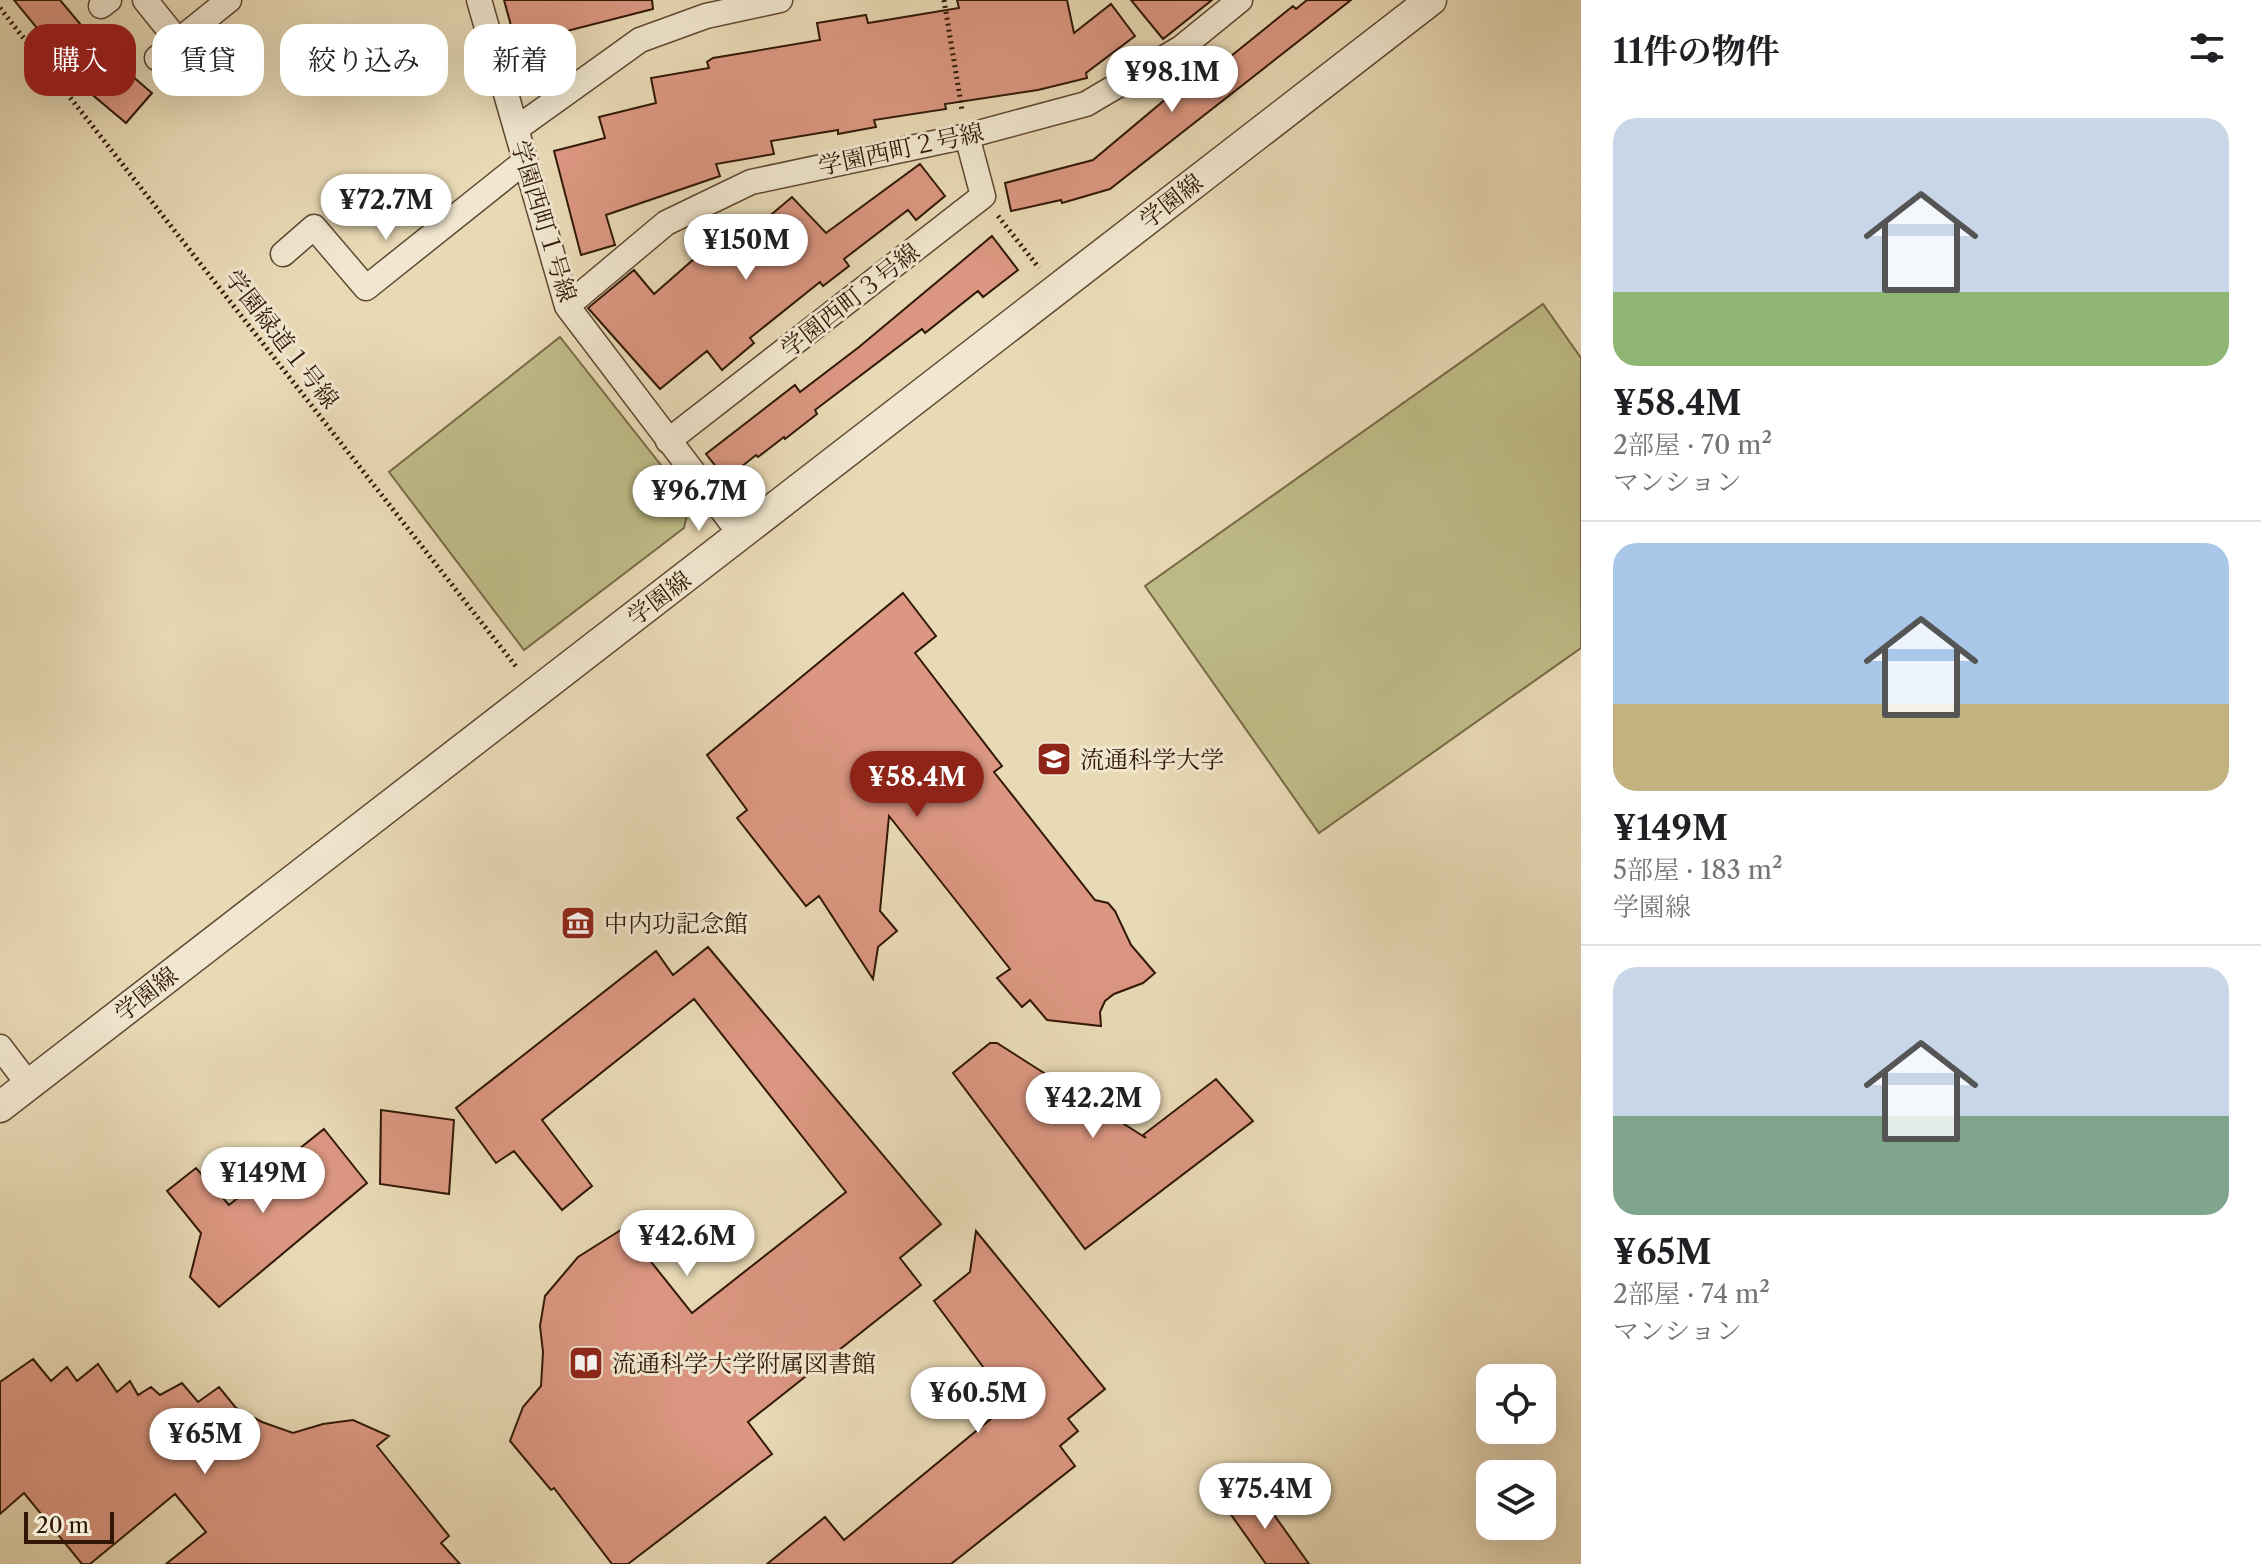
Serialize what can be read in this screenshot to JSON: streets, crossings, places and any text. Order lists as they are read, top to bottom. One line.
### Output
{"streets":{"street":["学園西町２号線","学園線","学園西町１号線","学園西町３号線"],"path":["学園緑道１号線"]},"crossings":[["学園西町２号線","学園西町１号線"],["学園線","学園西町１号線"],["学園線","学園緑道１号線"],["学園西町１号線","学園西町３号線"]],"places":{"school or university":["流通科学大学"],"museum":["中内功記念館"],"library":["流通科学大学附属図書館"]},"scale_bar":"20 m","page":{"heading":"11件の物件","chip":["購入","賃貸","絞り込み","新着"],"price":["¥98.1M","¥72.7M","¥150M","¥96.7M","¥58.4M","¥42.2M","¥149M","¥42.6M","¥60.5M","¥65M","¥75.4M"],"list":[{"name":"¥58.4M","note":"2部屋 · 70 m² · マンション"},{"name":"¥149M","note":"5部屋 · 183 m² · 学園線"},{"name":"¥65M","note":"2部屋 · 74 m² · マンション"}],"scale":"20 m"}}
